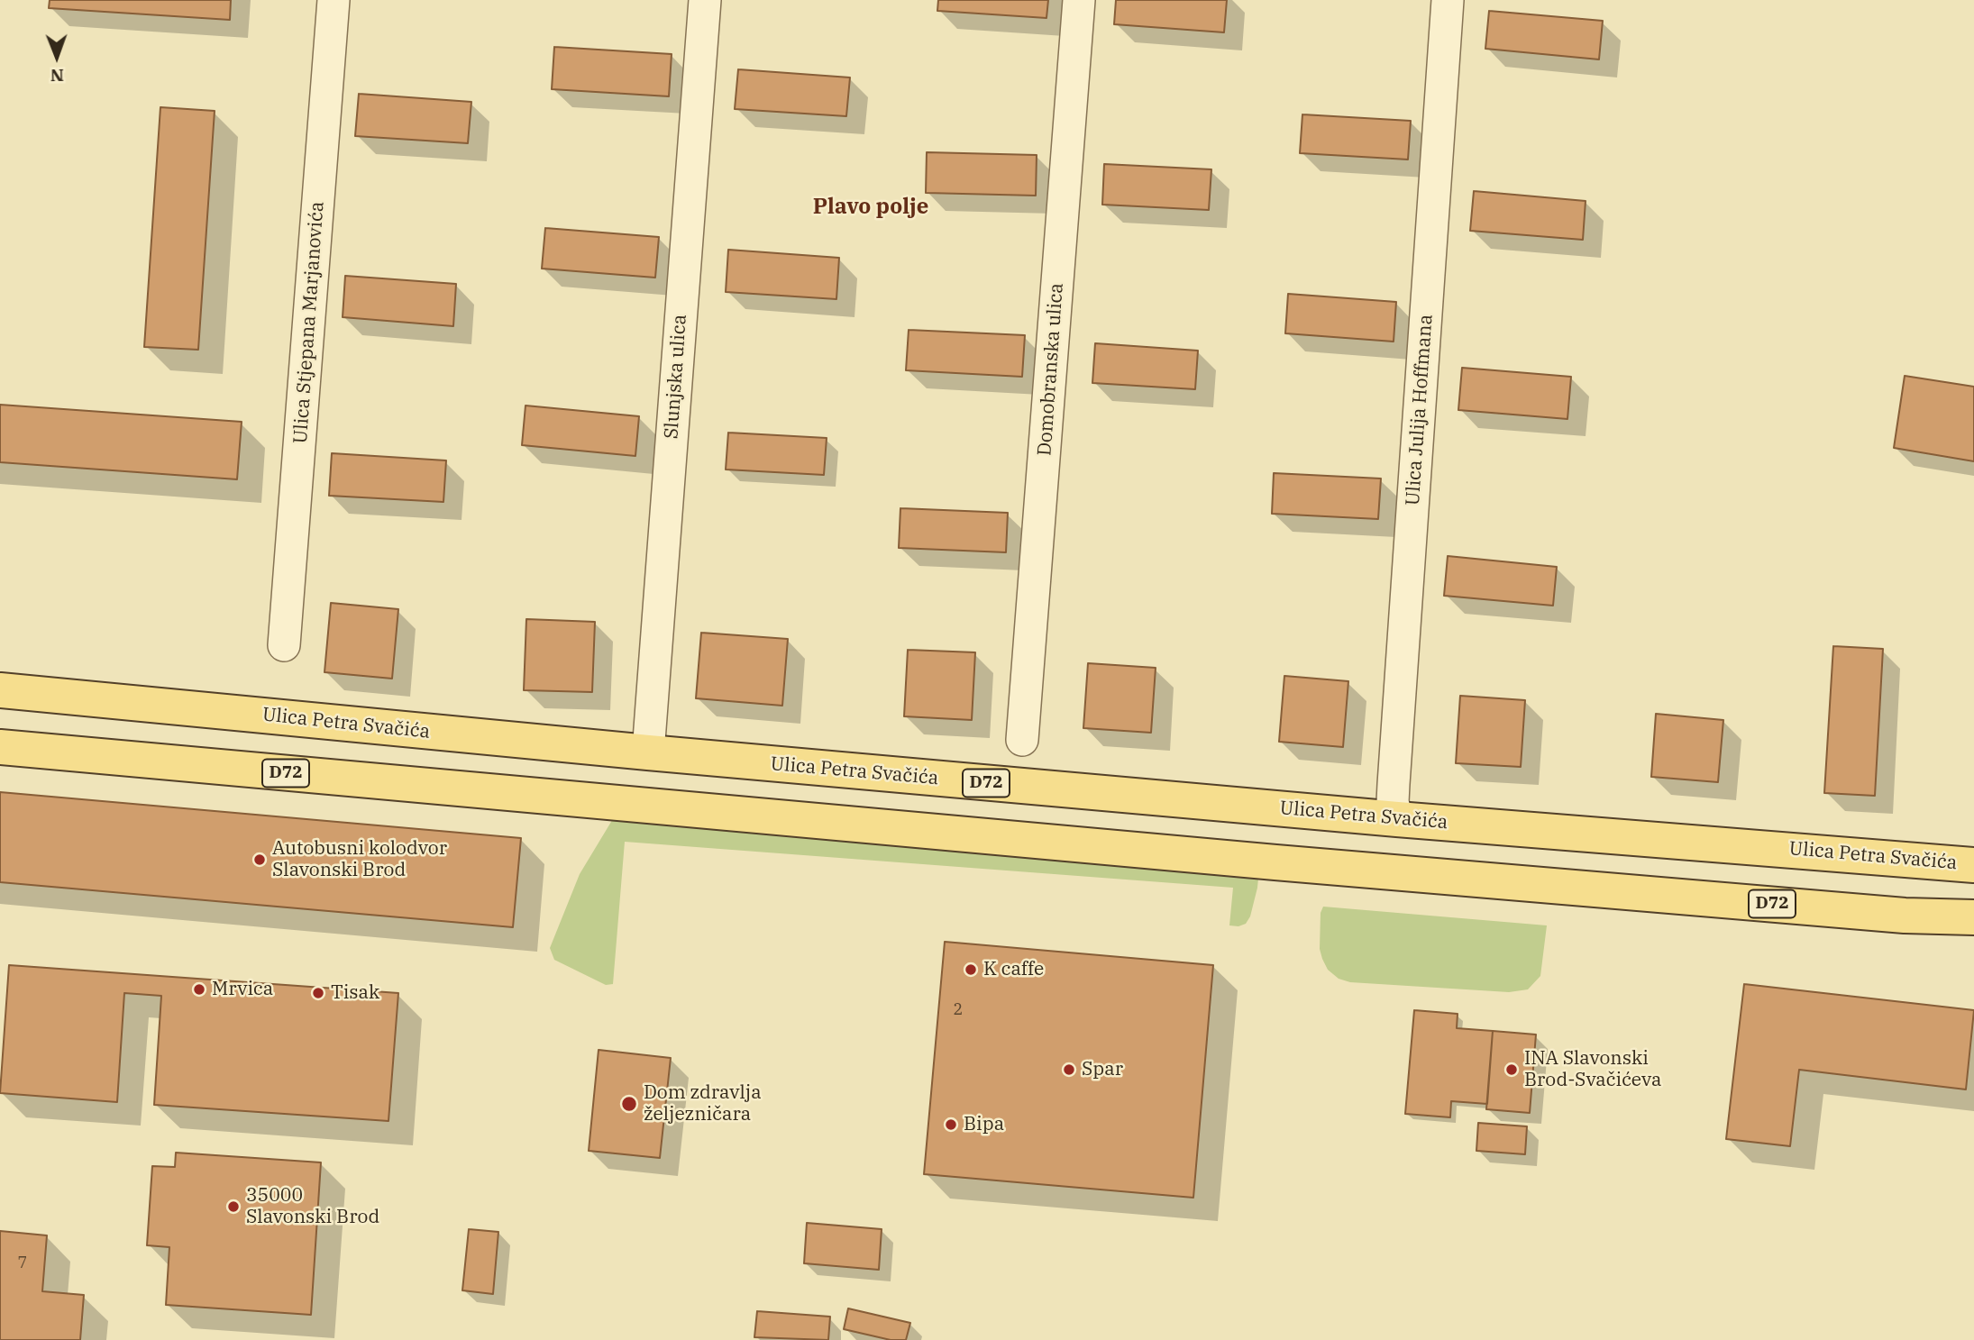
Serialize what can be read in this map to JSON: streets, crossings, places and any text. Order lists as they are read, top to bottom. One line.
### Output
{"streets":{"main road":["Ulica Petra Svačića","D72"],"street":["Ulica Stjepana Marjanovića","Domobranska ulica","Slunjska ulica","Ulica Julija Hoffmana"]},"crossings":[["Slunjska ulica","Ulica Petra Svačića"],["Ulica Julija Hoffmana","Ulica Petra Svačića"]],"districts":["Plavo polje"],"places":["Autobusni kolodvor Slavonski Brod","K caffe","Mrvica","Tisak","Spar","INA Slavonski Brod-Svačićeva","Dom zdravlja željezničara","Bipa","35000 Slavonski Brod"],"house_numbers":["2","7"],"north":"bottom"}
